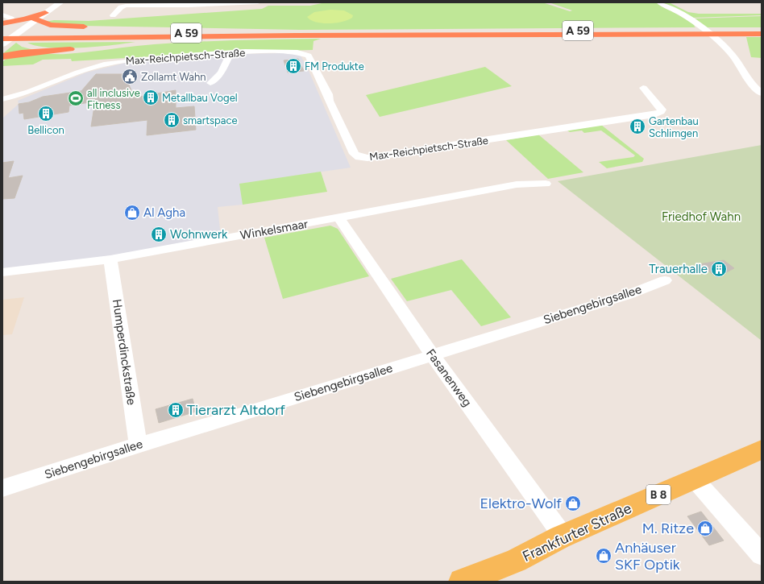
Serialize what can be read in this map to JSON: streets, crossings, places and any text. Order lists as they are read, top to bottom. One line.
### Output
{"streets":{"highway":["A 59"],"main road":["B 8","Frankfurter Straße"],"street":["Max-Reichpietsch-Straße","Winkelsmaar","Siebengebirgsallee","Humperdinckstraße","Fasanenweg"]},"crossings":[["Winkelsmaar","Humperdinckstraße"],["Winkelsmaar","Fasanenweg"],["Siebengebirgsallee","Humperdinckstraße"],["Siebengebirgsallee","Fasanenweg"],["Fasanenweg","Frankfurter Straße"]],"parks":["Friedhof Wahn"],"places":{"building":["FM Produkte","Metallbau Vogel","Bellicon","smartspace","Gartenbau Schlimgen","Wohnwerk","Trauerhalle","Tierarzt Altdorf"],"public building":["Zollamt Wahn"],"sports":["all inclusive Fitness"],"shop":["Al Agha","Elektro-Wolf","M. Ritze","Anhäuser SKF Optik"]}}
